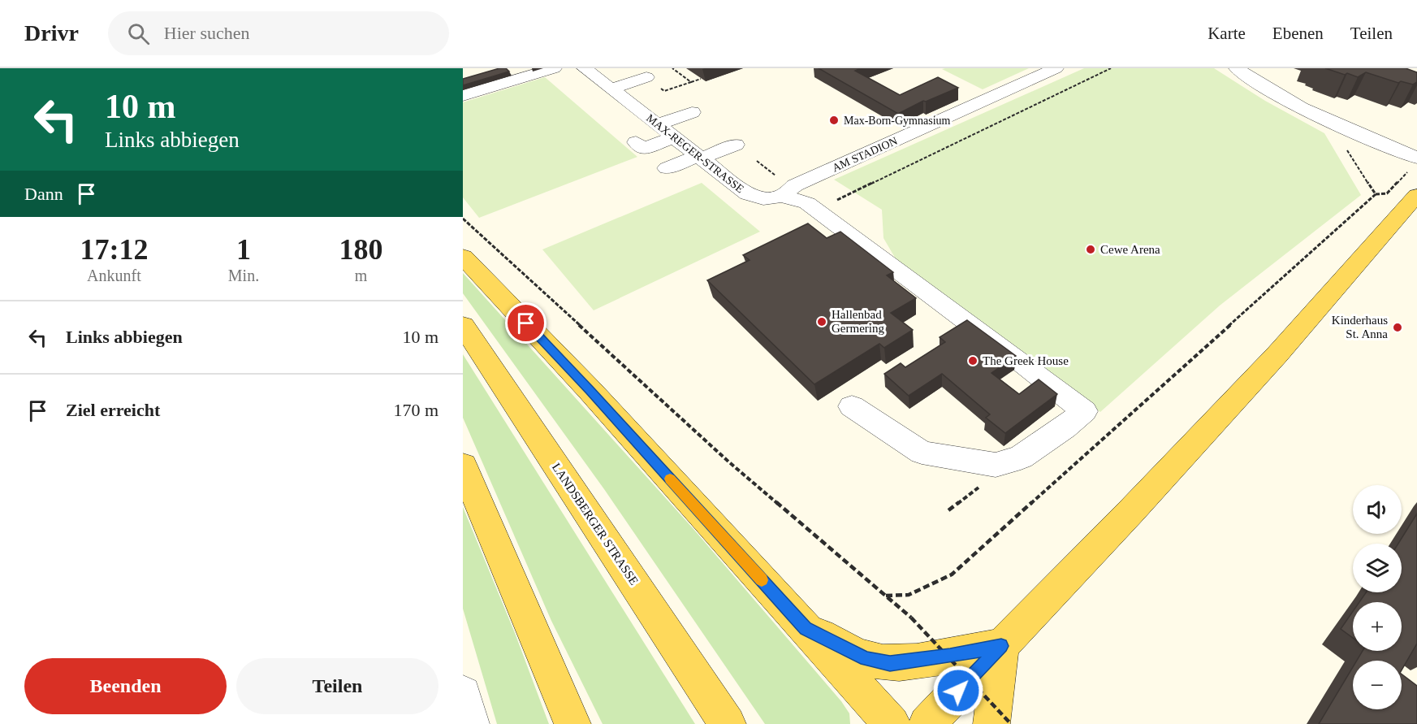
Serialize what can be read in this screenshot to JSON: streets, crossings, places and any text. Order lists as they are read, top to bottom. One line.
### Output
{"streets":{"main road":["LANDSBERGER STRASSE"],"street":["MAX-REGER-STRASSE","AM STADION"]},"crossings":[["MAX-REGER-STRASSE","AM STADION"]],"places":["Max-Born-Gymnasium","Cewe Arena","Hallenbad Germering","Kinderhaus St. Anna","The Greek House"],"page":{"header":"Drivr","search":"Hier suchen","nav":["Karte","Ebenen","Teilen"],"turn":["10 m","Links abbiegen"],"then":"Dann","eta":["17:12","Ankunft","1","Min.","180","m"],"list":[{"name":"Links abbiegen","value":"10 m"},{"name":"Ziel erreicht","value":"170 m"}],"map_buttons":["+","−"],"buttons":["Beenden","Teilen"]}}
